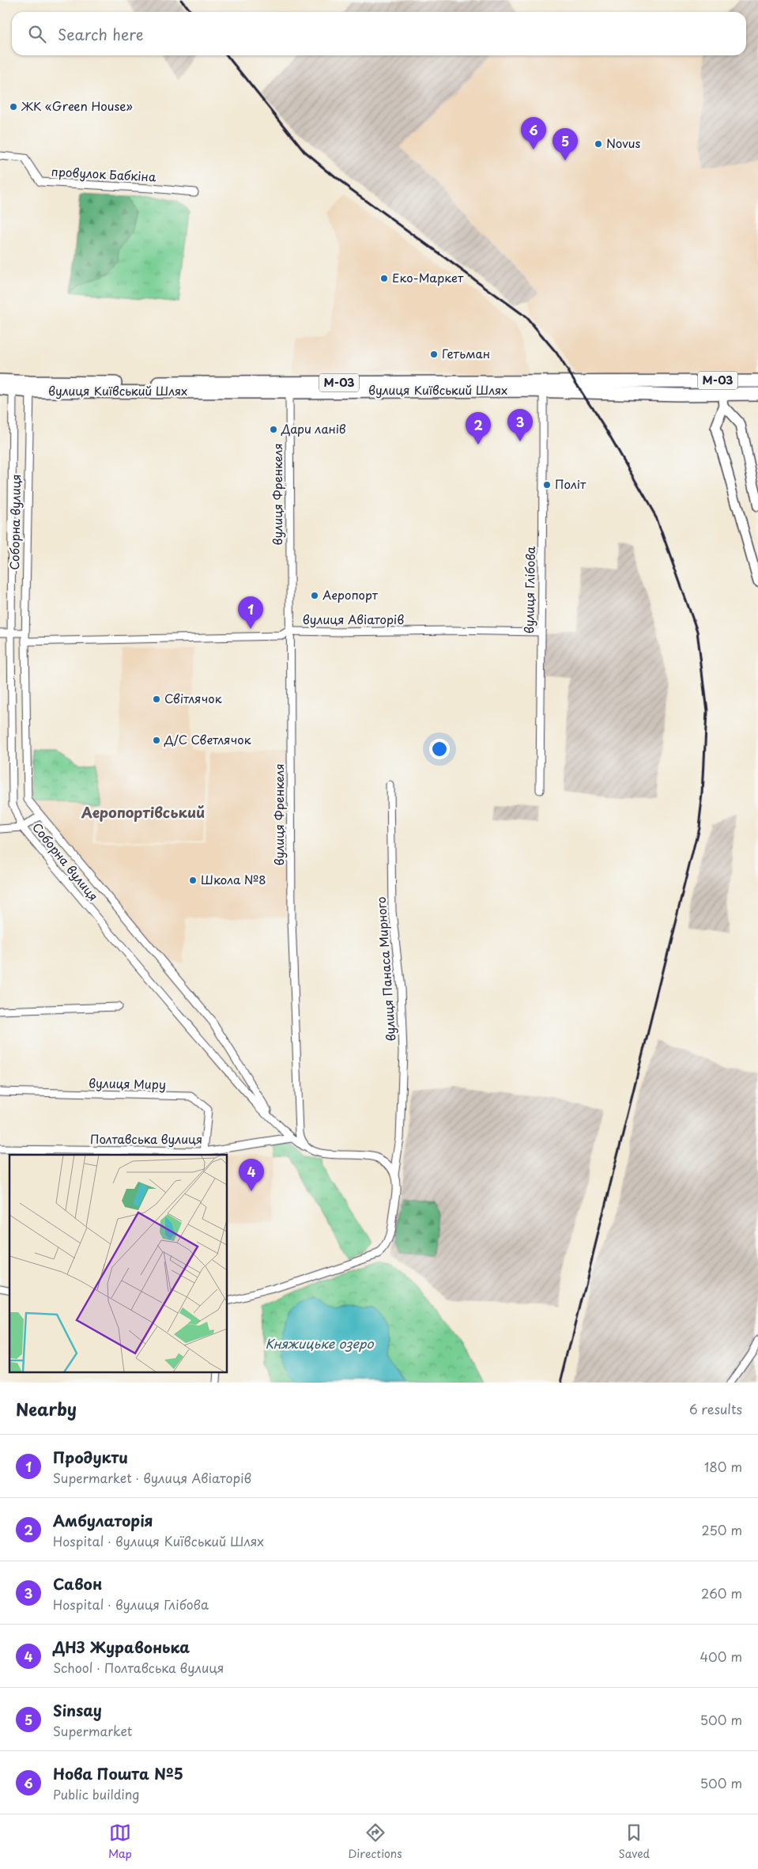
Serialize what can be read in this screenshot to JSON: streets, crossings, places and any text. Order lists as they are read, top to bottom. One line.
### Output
{"streets":{"highway":["М-03","вулиця Київський Шлях"],"street":["провулок Бабкіна","вулиця Френкеля","Соборна вулиця","вулиця Глібова","вулиця Авіаторів","вулиця Панаса Мирного","вулиця Миру","Полтавська вулиця"]},"crossings":[["вулиця Київський Шлях","вулиця Френкеля"],["вулиця Київський Шлях","Соборна вулиця"],["вулиця Київський Шлях","вулиця Глібова"],["вулиця Френкеля","Соборна вулиця"],["вулиця Френкеля","вулиця Авіаторів"],["Соборна вулиця","вулиця Авіаторів"],["Соборна вулиця","Полтавська вулиця"],["вулиця Глібова","вулиця Авіаторів"],["вулиця Миру","Полтавська вулиця"]],"districts":["Аеропортівський"],"water":["Княжицьке озеро"],"places":["ЖК «Green House»","Novus","Еко-Маркет","Гетьман","Дари ланів","Політ","Аеропорт","Світлячок","Д/С Светлячок","Школа №8"],"page":{"search":"Search here","pins":["6","5","3","2","1","4"],"heading":["Nearby","6 results"],"list":[{"mark":"1","name":"Продукти","note":"Supermarket · вулиця Авіаторів","value":"180 m"},{"mark":"2","name":"Амбулаторія","note":"Hospital · вулиця Київський Шлях","value":"250 m"},{"mark":"3","name":"Савон","note":"Hospital · вулиця Глібова","value":"260 m"},{"mark":"4","name":"ДНЗ Журавонька","note":"School · Полтавська вулиця","value":"400 m"},{"mark":"5","name":"Sinsay","note":"Supermarket","value":"500 m"},{"mark":"6","name":"Нова Пошта №5","note":"Public building","value":"500 m"}],"nav":["Map","Directions","Saved"]}}
